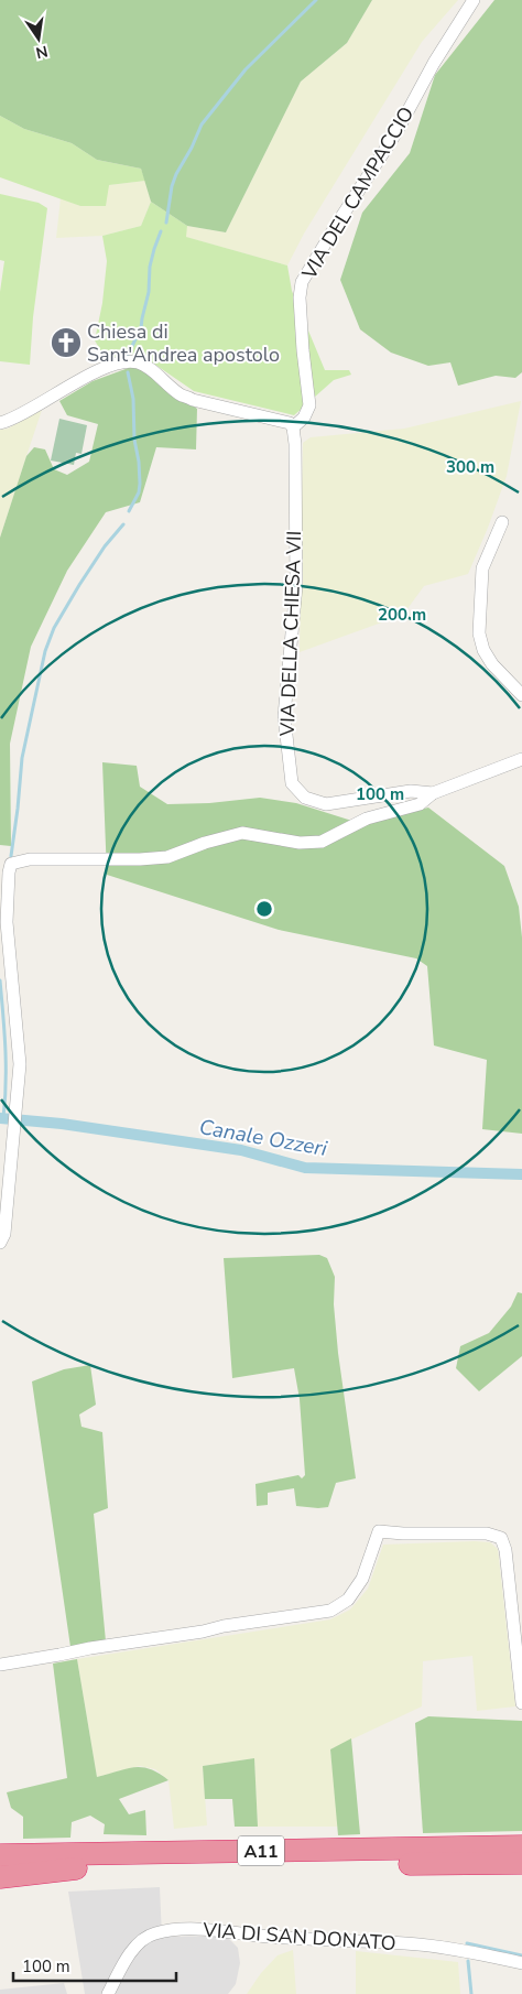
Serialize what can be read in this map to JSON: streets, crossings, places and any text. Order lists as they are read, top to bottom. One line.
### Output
{"streets":{"highway":["A11"],"street":["VIA DEL CAMPACCIO","VIA DELLA CHIESA VII","VIA DI SAN DONATO"]},"crossings":[["VIA DEL CAMPACCIO","VIA DELLA CHIESA VII"]],"water":["Canale Ozzeri"],"places":{"church":["Chiesa di Sant'Andrea apostolo"]},"scale_bar":"100 m","north":"bottom","rings":["300 m","200 m","100 m"]}
